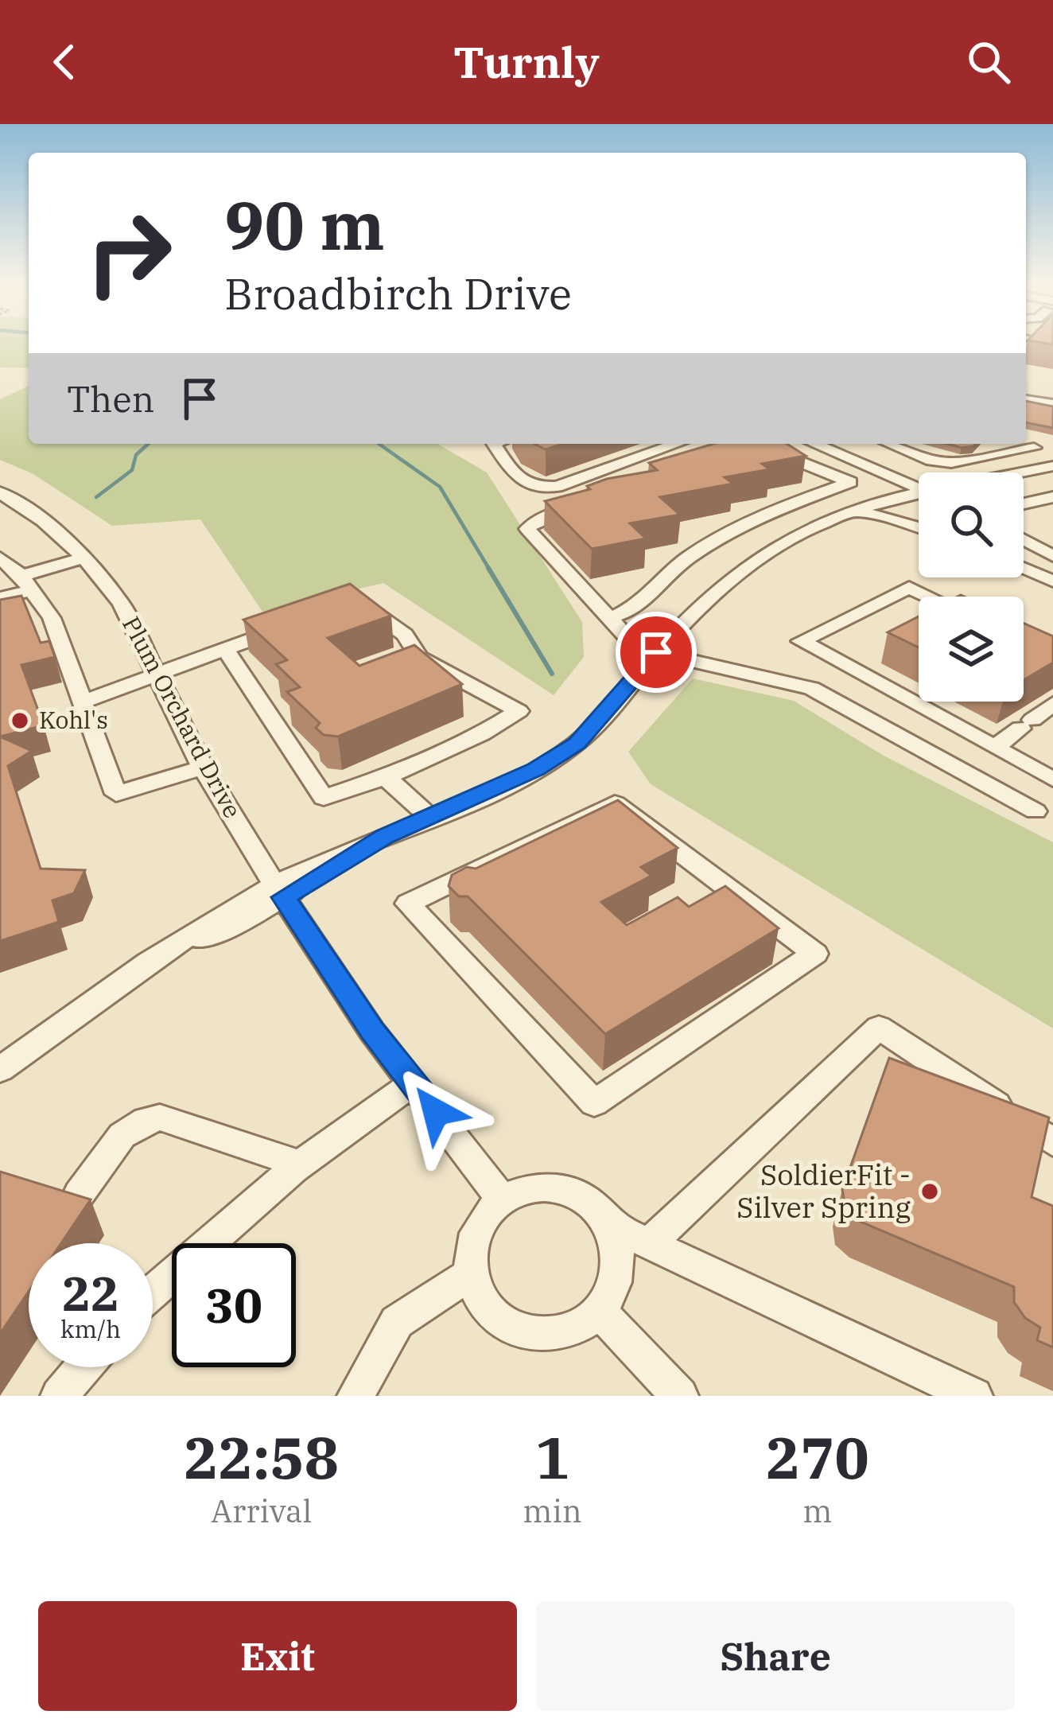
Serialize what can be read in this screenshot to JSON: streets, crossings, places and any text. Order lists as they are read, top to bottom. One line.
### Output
{"streets":{"street":["Plum Orchard Drive"]},"places":["Kohl's","SoldierFit - Silver Spring"],"page":{"header":"Turnly","turn":["90 m","Broadbirch Drive"],"then":"Then","speed":"22 km/h","limit":"30","eta":["22:58","Arrival","1","min","270","m"],"buttons":["Exit","Share"]}}
